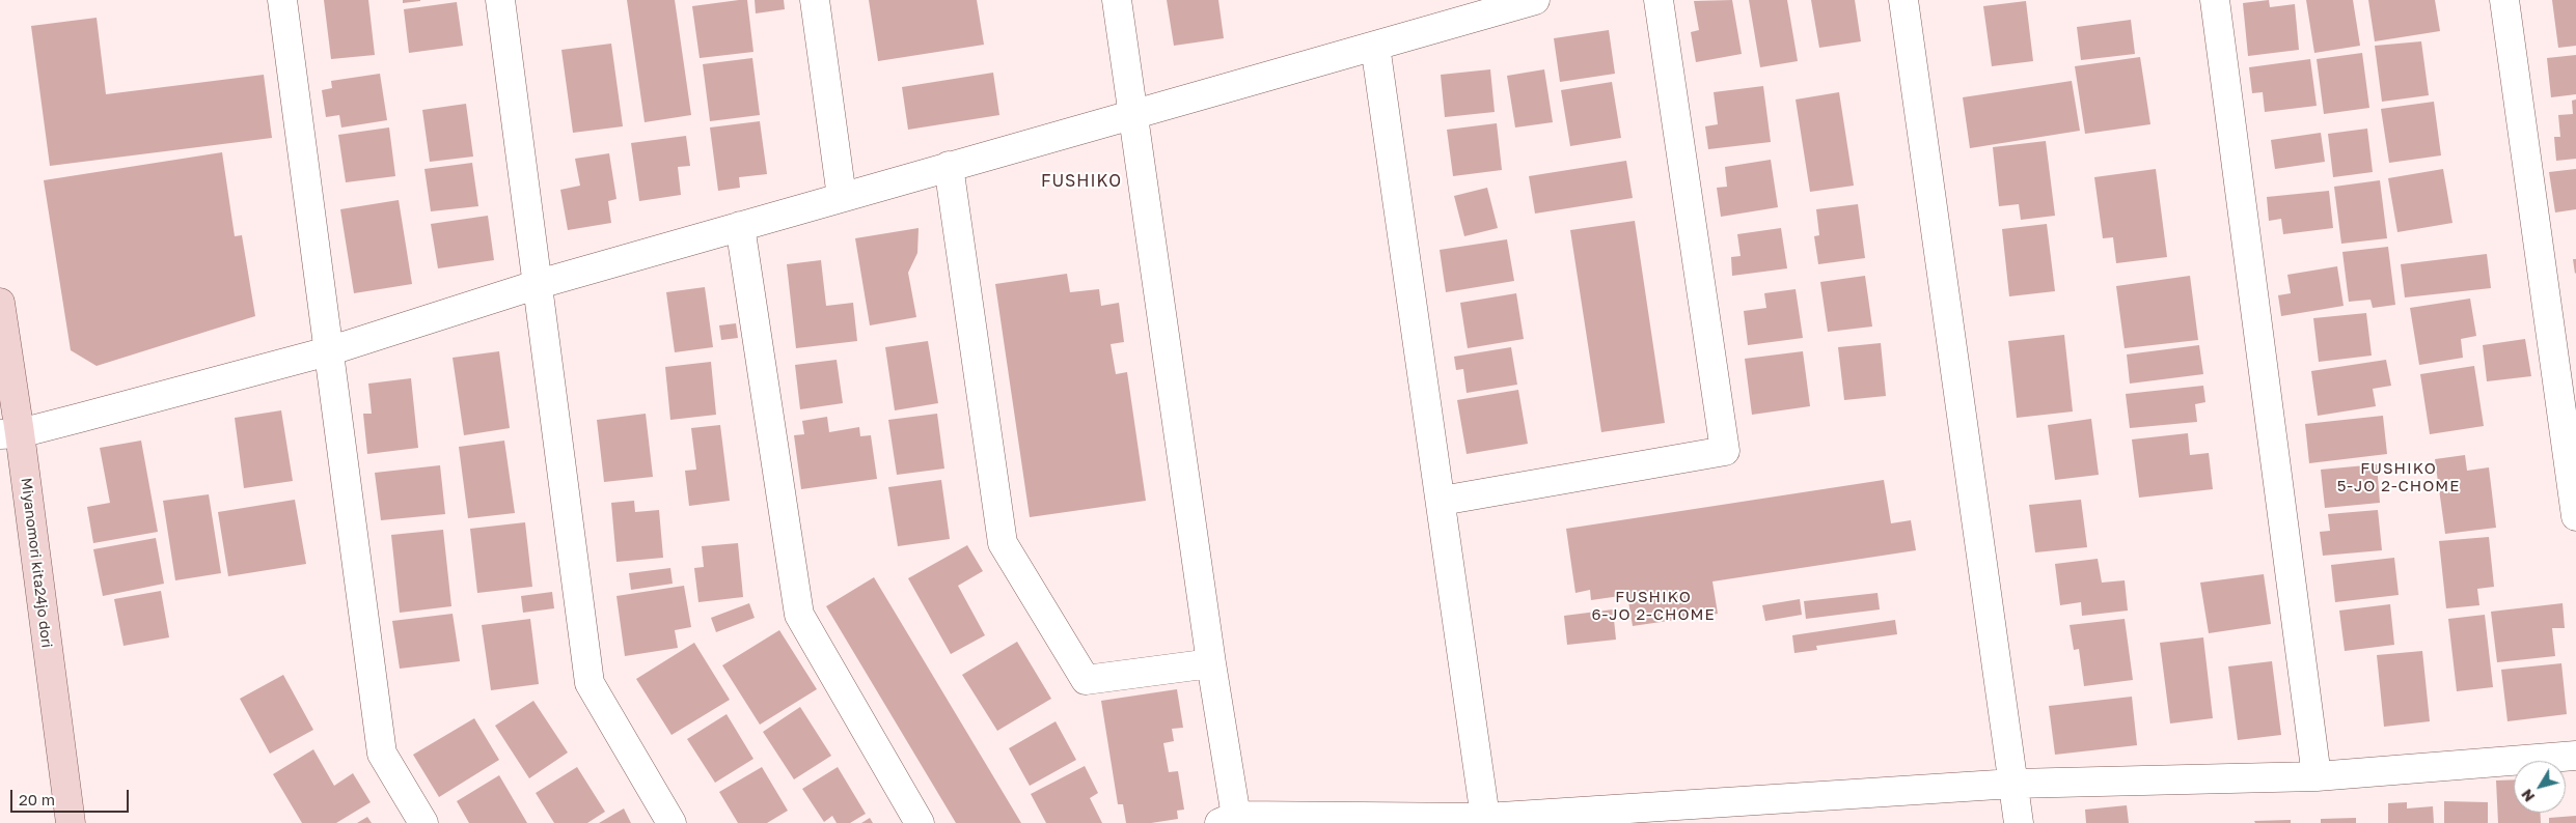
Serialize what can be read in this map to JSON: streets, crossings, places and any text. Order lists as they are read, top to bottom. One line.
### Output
{"streets":{"street":["Miyanomori kita24jo dori"]},"districts":["FUSHIKO","FUSHIKO 5-JO 2-CHOME","FUSHIKO 6-JO 2-CHOME"],"scale_bar":"20 m","north":"bottom left"}
